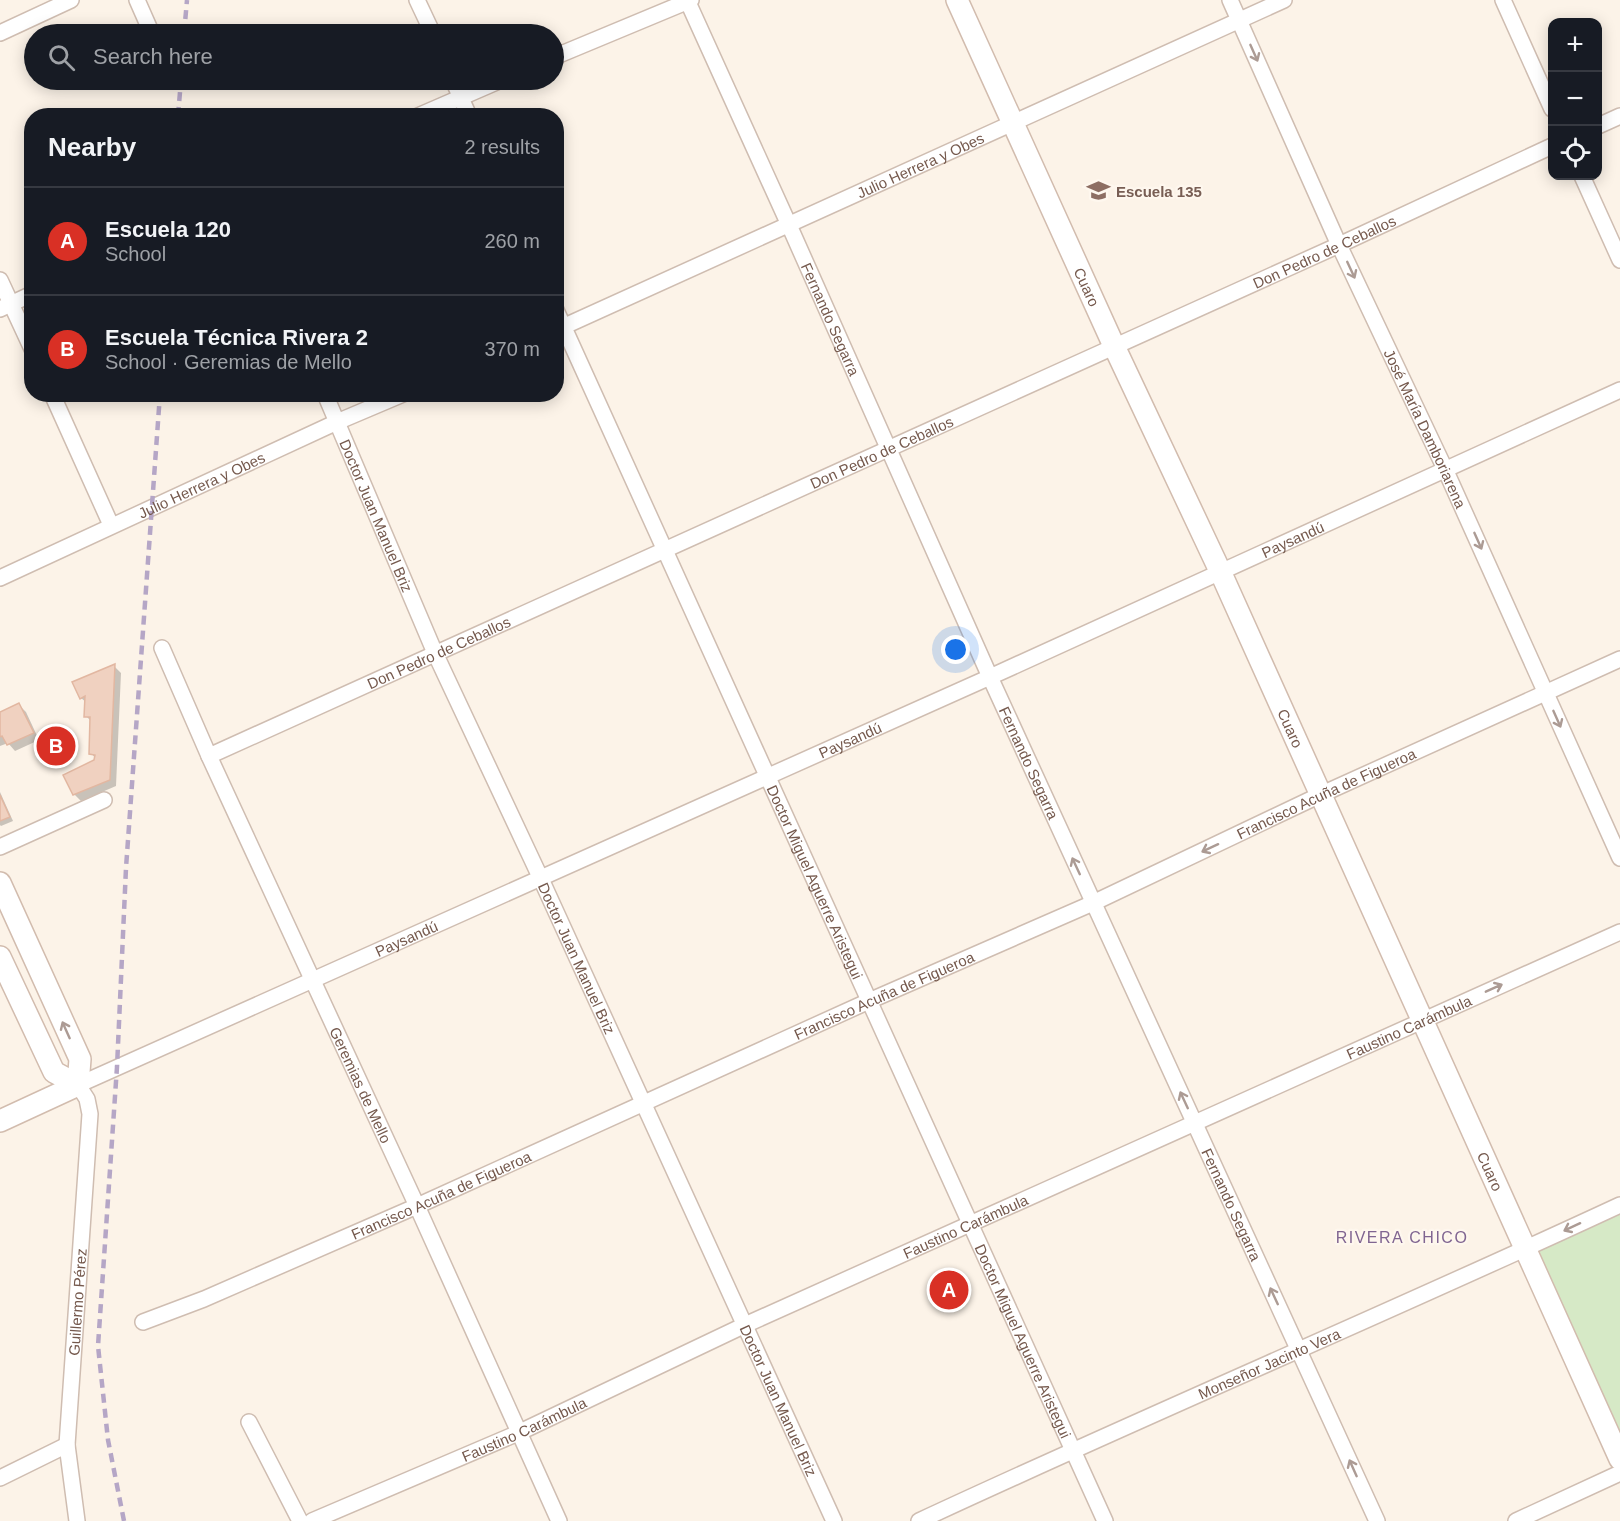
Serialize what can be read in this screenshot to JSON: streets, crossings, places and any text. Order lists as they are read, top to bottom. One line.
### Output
{"streets":{"street":["Julio Herrera y Obes","Don Pedro de Ceballos","Cuaro","Fernando Segarra","José María Damboriarena","Doctor Juan Manuel Briz","Paysandú","Francisco Acuña de Figueroa","Doctor Miguel Aguerre Aristegui","Faustino Carámbula","Geremias de Mello","Guillermo Pérez","Monseñor Jacinto Vera"]},"crossings":[["Julio Herrera y Obes","Cuaro"],["Julio Herrera y Obes","Fernando Segarra"],["Julio Herrera y Obes","José María Damboriarena"],["Julio Herrera y Obes","Doctor Juan Manuel Briz"],["Don Pedro de Ceballos","Cuaro"],["Don Pedro de Ceballos","Fernando Segarra"],["Don Pedro de Ceballos","José María Damboriarena"],["Don Pedro de Ceballos","Doctor Juan Manuel Briz"],["Don Pedro de Ceballos","Doctor Miguel Aguerre Aristegui"],["Don Pedro de Ceballos","Geremias de Mello"],["Cuaro","Paysandú"],["Cuaro","Francisco Acuña de Figueroa"],["Cuaro","Faustino Carámbula"],["Cuaro","Monseñor Jacinto Vera"],["Fernando Segarra","Paysandú"],["Fernando Segarra","Francisco Acuña de Figueroa"],["Fernando Segarra","Faustino Carámbula"],["Fernando Segarra","Monseñor Jacinto Vera"],["José María Damboriarena","Paysandú"],["José María Damboriarena","Francisco Acuña de Figueroa"],["Doctor Juan Manuel Briz","Paysandú"],["Doctor Juan Manuel Briz","Francisco Acuña de Figueroa"],["Doctor Juan Manuel Briz","Faustino Carámbula"],["Paysandú","Doctor Miguel Aguerre Aristegui"],["Paysandú","Geremias de Mello"],["Paysandú","Guillermo Pérez"],["Francisco Acuña de Figueroa","Doctor Miguel Aguerre Aristegui"],["Francisco Acuña de Figueroa","Geremias de Mello"],["Doctor Miguel Aguerre Aristegui","Faustino Carámbula"],["Doctor Miguel Aguerre Aristegui","Monseñor Jacinto Vera"],["Faustino Carámbula","Geremias de Mello"]],"one_way":["Fernando Segarra","José María Damboriarena"],"districts":["RIVERA CHICO"],"places":{"school or university":["Escuela 135"]},"page":{"map_buttons":["+","−"],"search":"Search here","heading":["Nearby","2 results"],"list":[{"mark":"A","name":"Escuela 120","note":"School","value":"260 m"},{"mark":"B","name":"Escuela Técnica Rivera 2","note":"School · Geremias de Mello","value":"370 m"}],"pins":["B","A"]}}
